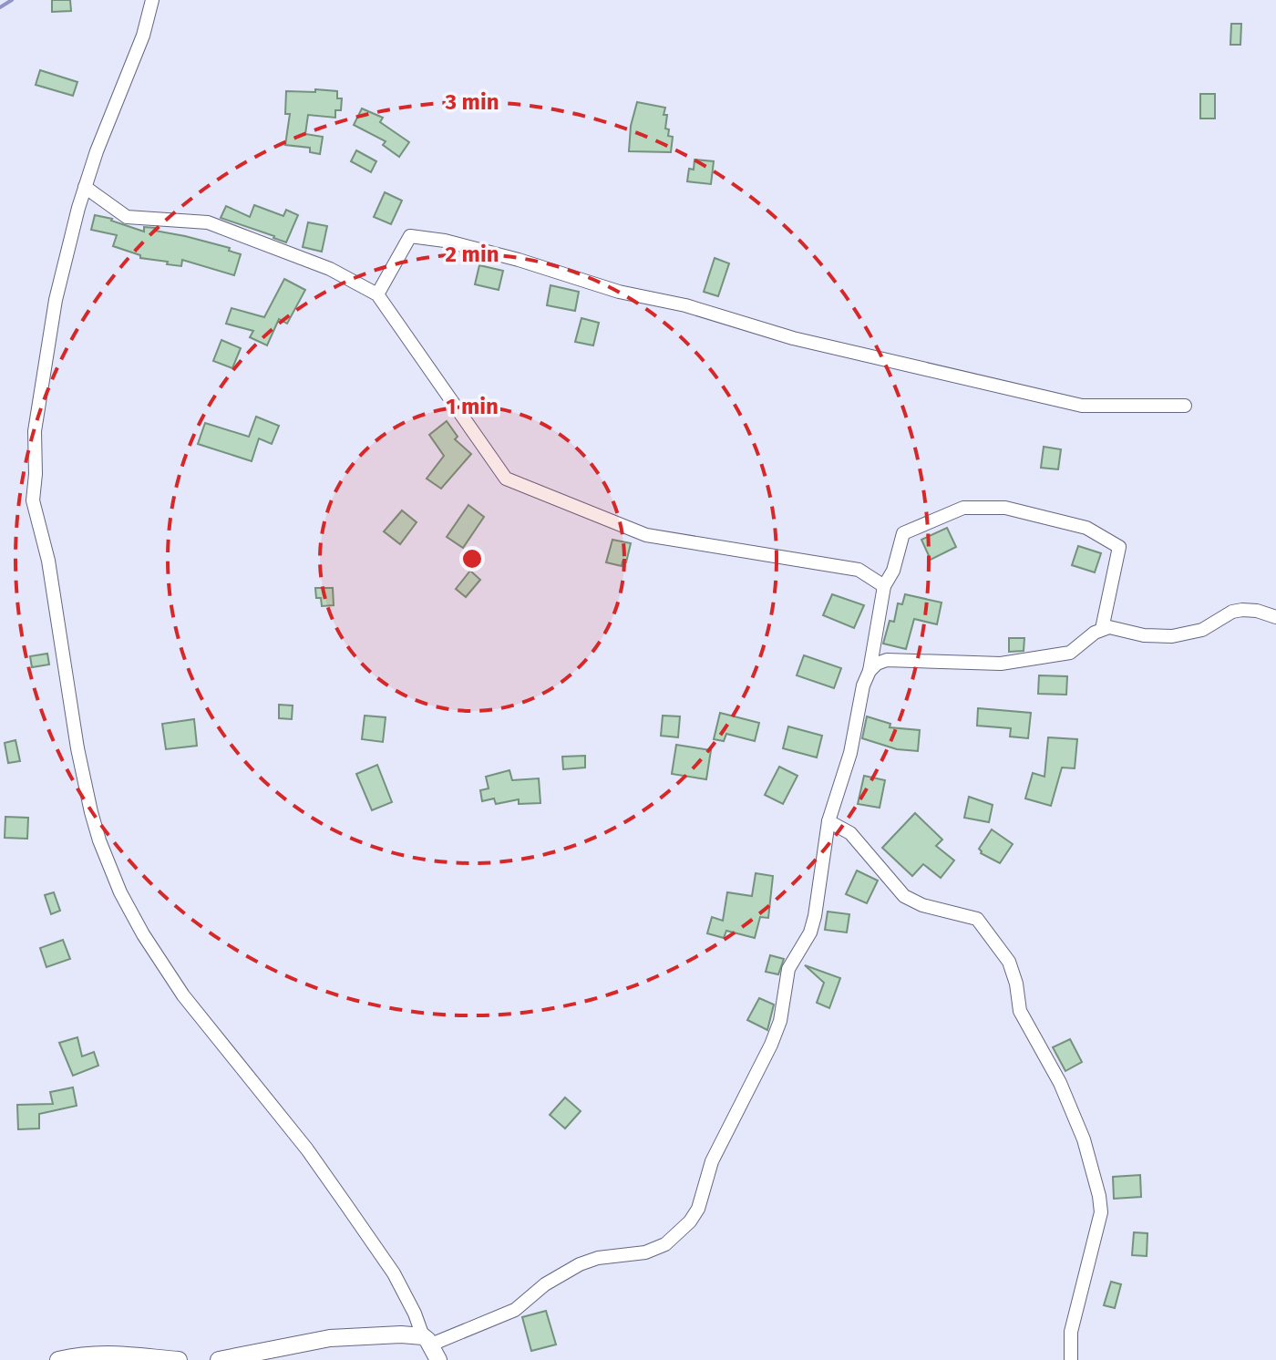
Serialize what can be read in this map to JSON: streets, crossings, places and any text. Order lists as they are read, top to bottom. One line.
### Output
{"rings":["3 min","2 min","1 min"]}
